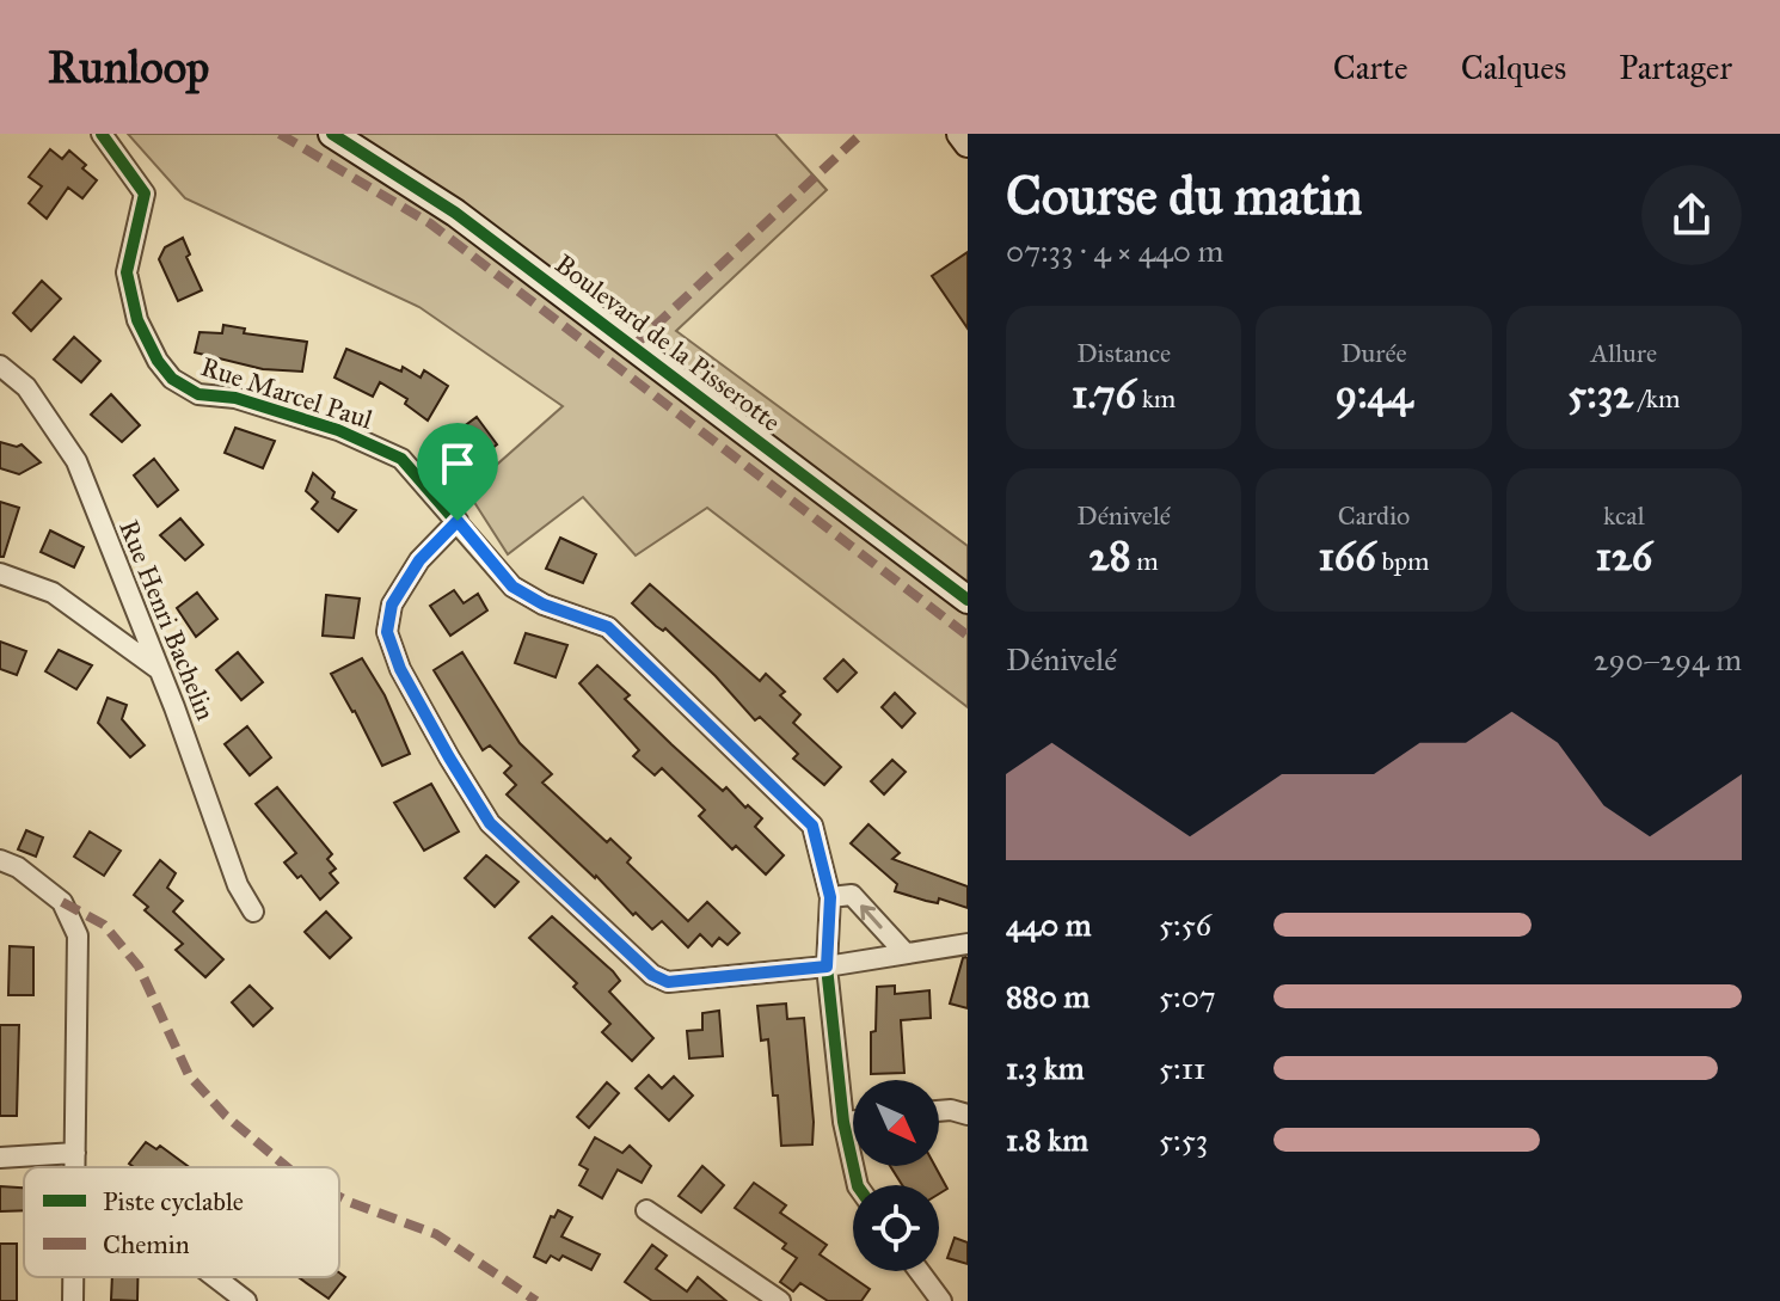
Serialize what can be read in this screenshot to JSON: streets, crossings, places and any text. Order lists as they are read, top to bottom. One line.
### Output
{"streets":{"street":["Boulevard de la Pisserotte","Rue Marcel Paul","Rue Henri Bachelin"]},"legend":["Piste cyclable","Chemin"],"north":"bottom right","page":{"header":"Runloop","nav":["Carte","Calques","Partager"],"heading":["Course du matin","07:33 · 4 × 440 m"],"stats":[["Distance","1.76 km"],["Durée","9:44"],["Allure","5:32 /km"],["Dénivelé","28 m"],["Cardio","166 bpm"],["kcal","126"]],"chart":["Dénivelé","290–294 m"],"list":[{"name":"440 m","note":"5:56"},{"name":"880 m","note":"5:07"},{"name":"1.3 km","note":"5:11"},{"name":"1.8 km","note":"5:53"}]}}
